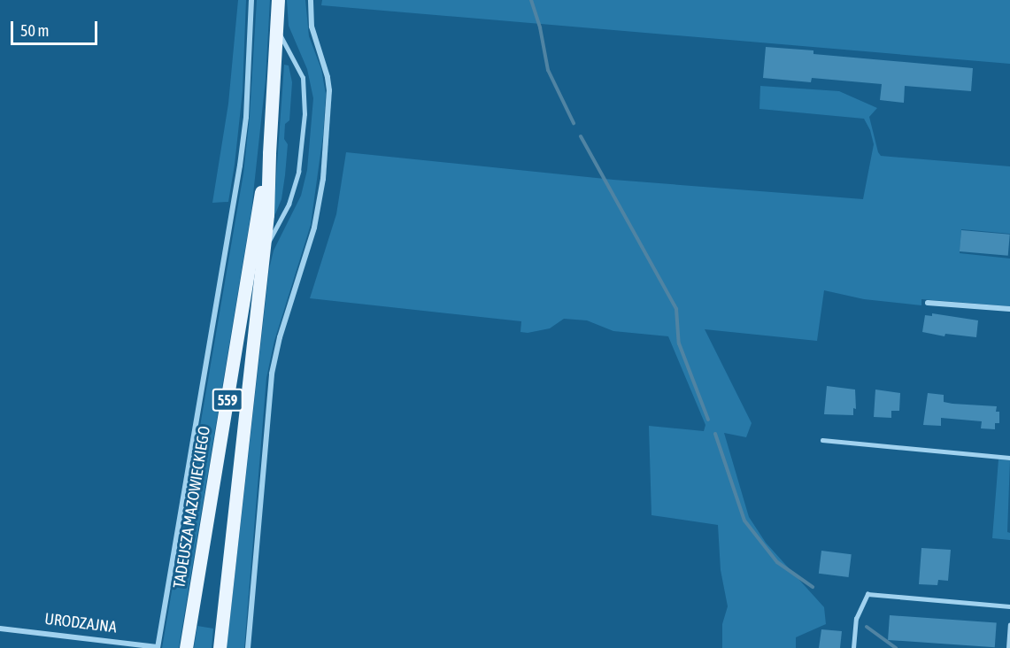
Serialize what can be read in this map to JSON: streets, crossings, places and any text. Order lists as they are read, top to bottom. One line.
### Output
{"streets":{"main road":["559","TADEUSZA MAZOWIECKIEGO"],"street":["URODZAJNA"]},"scale_bar":"50 m"}
